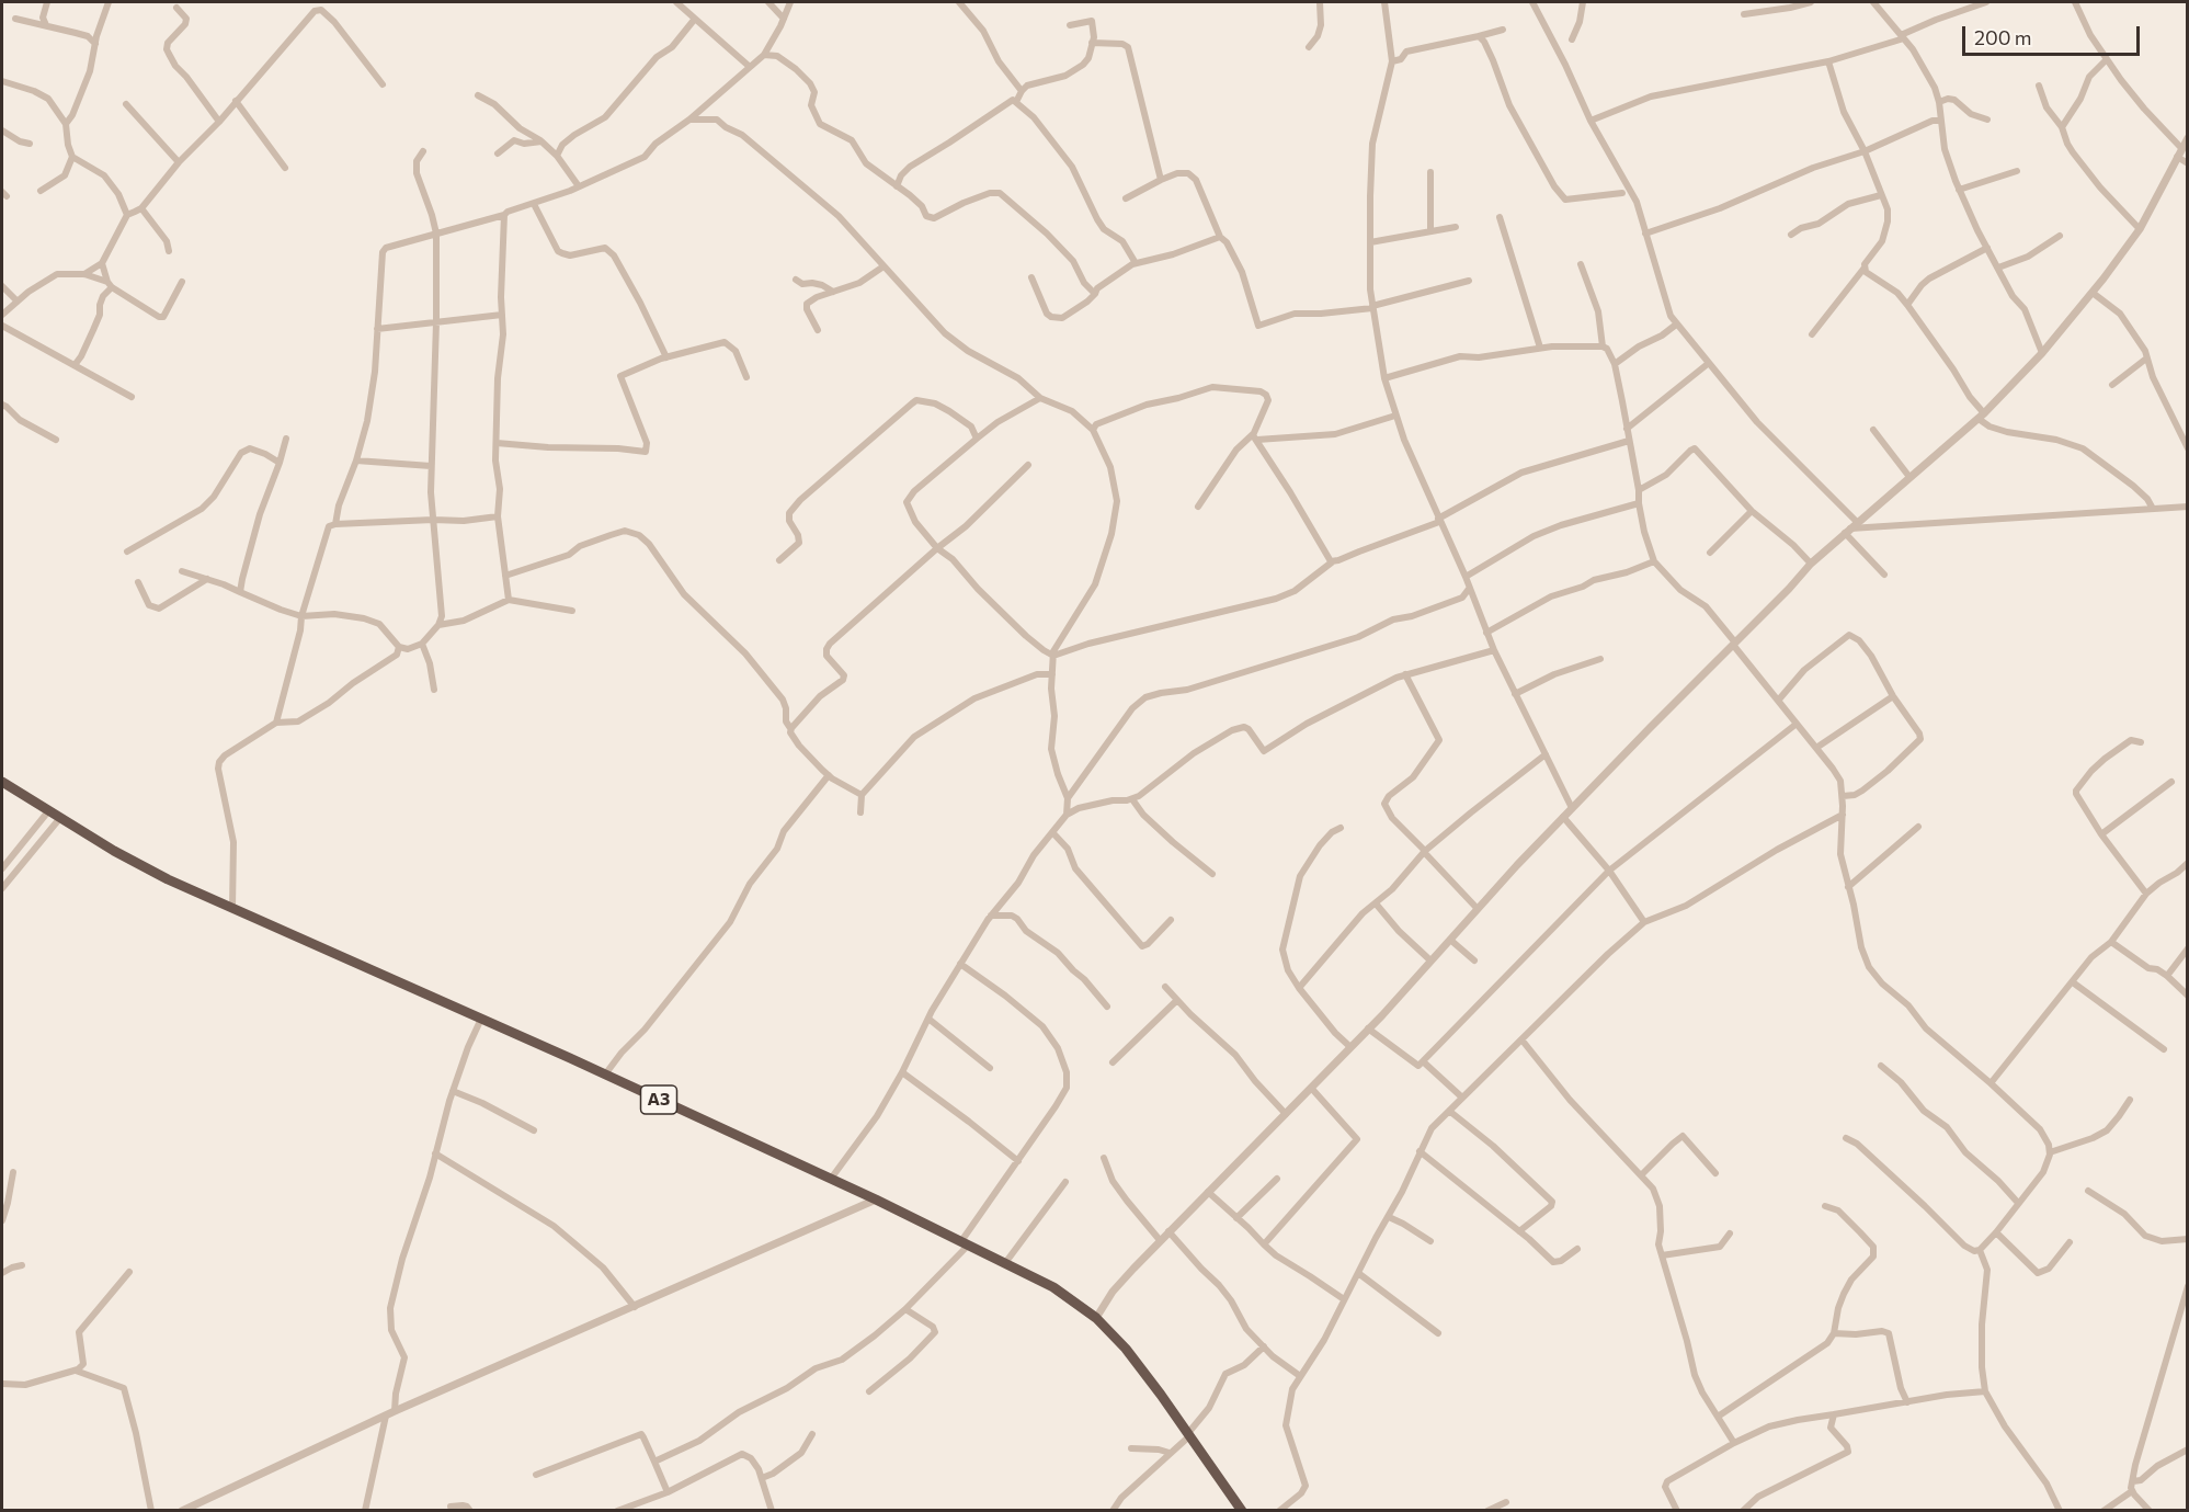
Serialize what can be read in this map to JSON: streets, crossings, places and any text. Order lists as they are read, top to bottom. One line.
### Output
{"streets":{"highway":["A3"]},"scale_bar":"200 m"}
